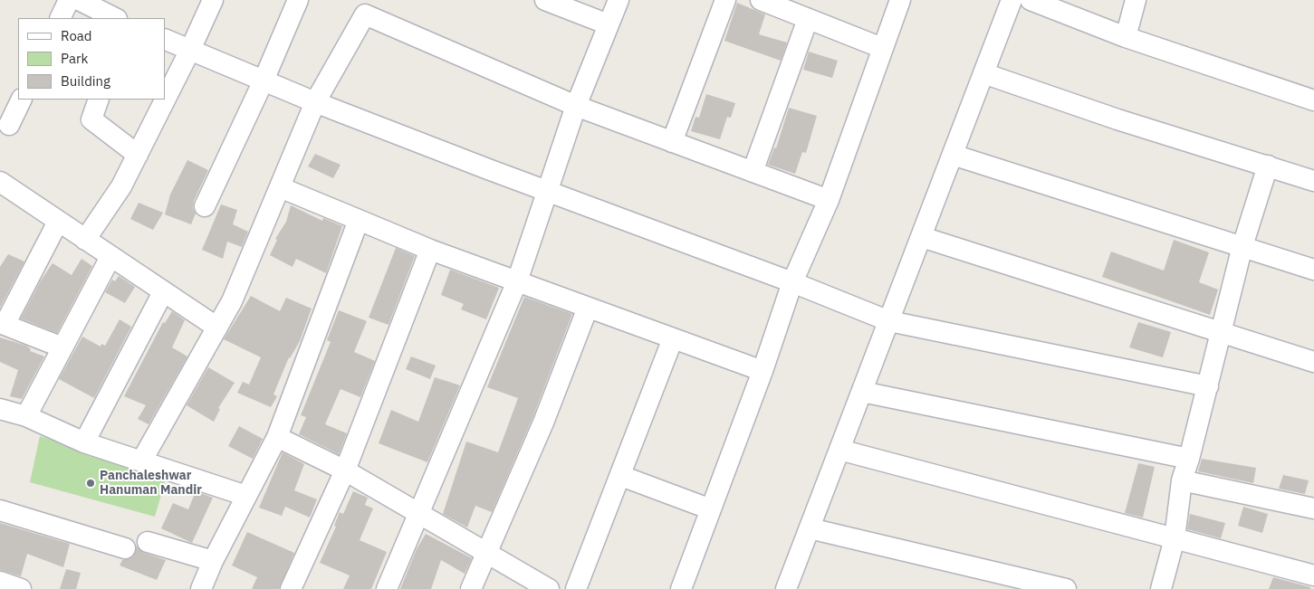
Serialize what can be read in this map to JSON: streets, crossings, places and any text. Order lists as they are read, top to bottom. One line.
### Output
{"places":["Panchaleshwar Hanuman Mandir"],"legend":["Road","Park","Building"]}
